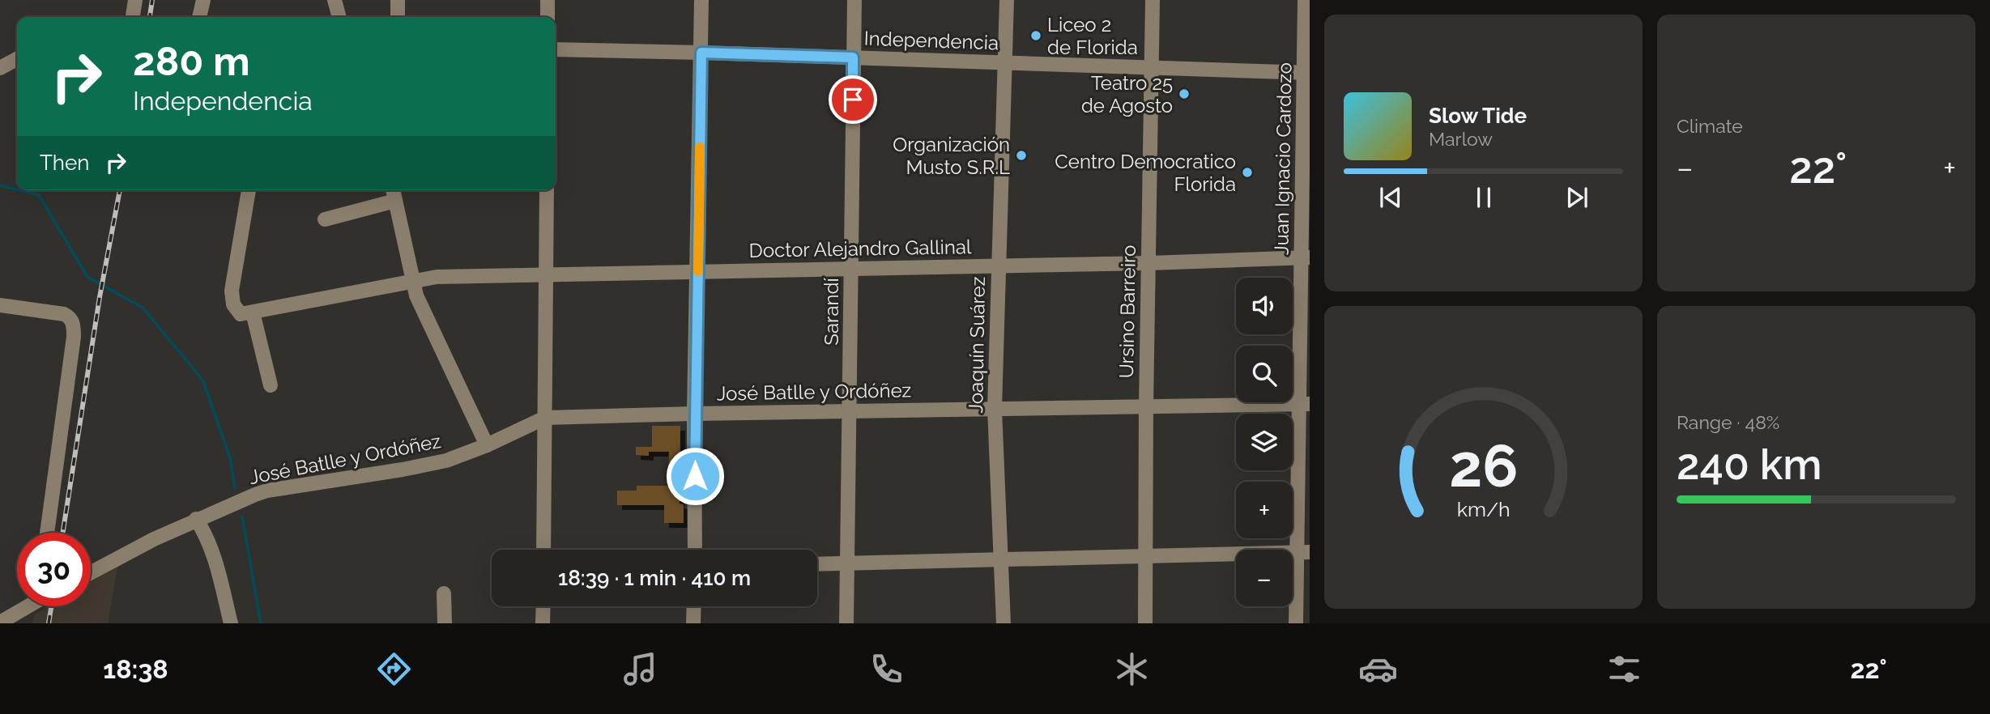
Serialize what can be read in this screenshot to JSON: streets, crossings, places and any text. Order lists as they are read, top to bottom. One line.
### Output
{"streets":{"street":["Independencia","Juan Ignacio Cardozo","Doctor Alejandro Gallinal","Sarandí","Ursino Barreiro","Joaquín Suárez","José Batlle y Ordóñez"]},"crossings":[["Independencia","Juan Ignacio Cardozo"],["Independencia","Sarandí"],["Independencia","Ursino Barreiro"],["Independencia","Joaquín Suárez"],["Juan Ignacio Cardozo","Doctor Alejandro Gallinal"],["Juan Ignacio Cardozo","José Batlle y Ordóñez"],["Doctor Alejandro Gallinal","Sarandí"],["Doctor Alejandro Gallinal","Ursino Barreiro"],["Doctor Alejandro Gallinal","Joaquín Suárez"],["Sarandí","José Batlle y Ordóñez"],["Ursino Barreiro","José Batlle y Ordóñez"],["Joaquín Suárez","José Batlle y Ordóñez"]],"places":["Liceo 2 de Florida","Teatro 25 de Agosto","Organización Musto S.R.L","Centro Democratico Florida"],"page":{"tile":["Climate",["Range · 48%","240 km"]],"turn":["280 m","Independencia"],"song":["Slow Tide","Marlow"],"then":"Then","heat":["−","22°","+"],"map_buttons":["+","−"],"limit":"30","trip":"18:39 · 1 min · 410 m","tabs":["18:38","22°"],"gauge":["26","km/h"]}}
